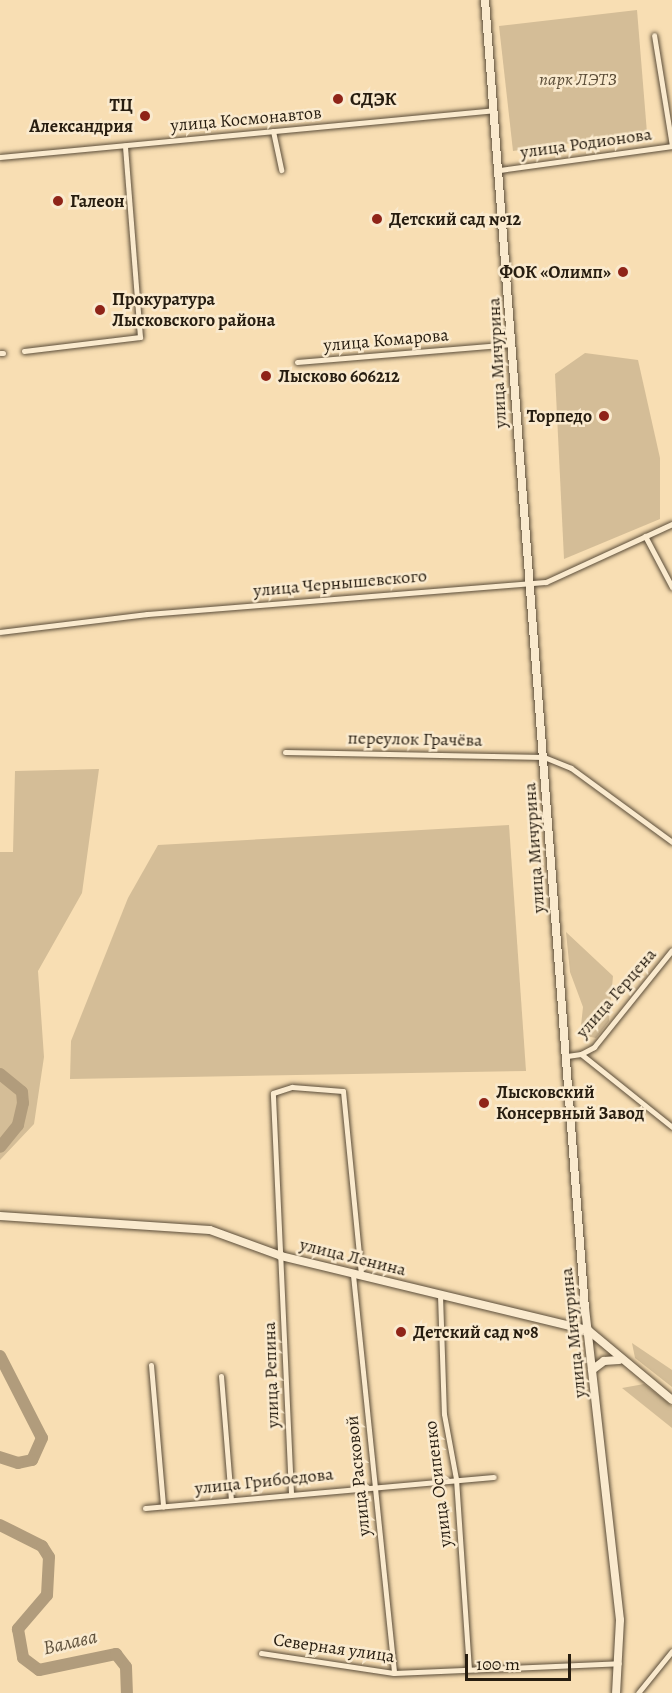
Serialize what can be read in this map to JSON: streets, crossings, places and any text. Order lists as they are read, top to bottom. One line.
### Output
{"streets":{"main road":["улица Мичурина","улица Ленина"],"street":["улица Космонавтов","улица Родионова","улица Комарова","улица Чернышевского","переулок Грачёва","улица Герцена","улица Репина","улица Расковой","улица Грибоедова","улица Осипенко","Северная улица"]},"crossings":[["улица Космонавтов","улица Мичурина"],["улица Родионова","улица Мичурина"],["улица Комарова","улица Мичурина"],["улица Мичурина","улица Чернышевского"],["улица Мичурина","переулок Грачёва"],["улица Мичурина","улица Ленина"],["улица Мичурина","Северная улица"],["улица Ленина","улица Репина"],["улица Ленина","улица Расковой"],["улица Ленина","улица Осипенко"],["улица Репина","улица Расковой"],["улица Репина","улица Грибоедова"],["улица Расковой","улица Грибоедова"],["улица Расковой","Северная улица"],["улица Грибоедова","улица Осипенко"],["улица Осипенко","Северная улица"]],"water":["Валава"],"parks":["парк ЛЭТЗ"],"places":["СДЭК","ТЦ Александрия","Галеон","Детский сад №12","ФОК «Олимп»","Прокуратура Лысковского района","Лысково 606212","Торпедо","Лысковский Консервный Завод","Детский сад №8"],"scale_bar":"100 m"}
